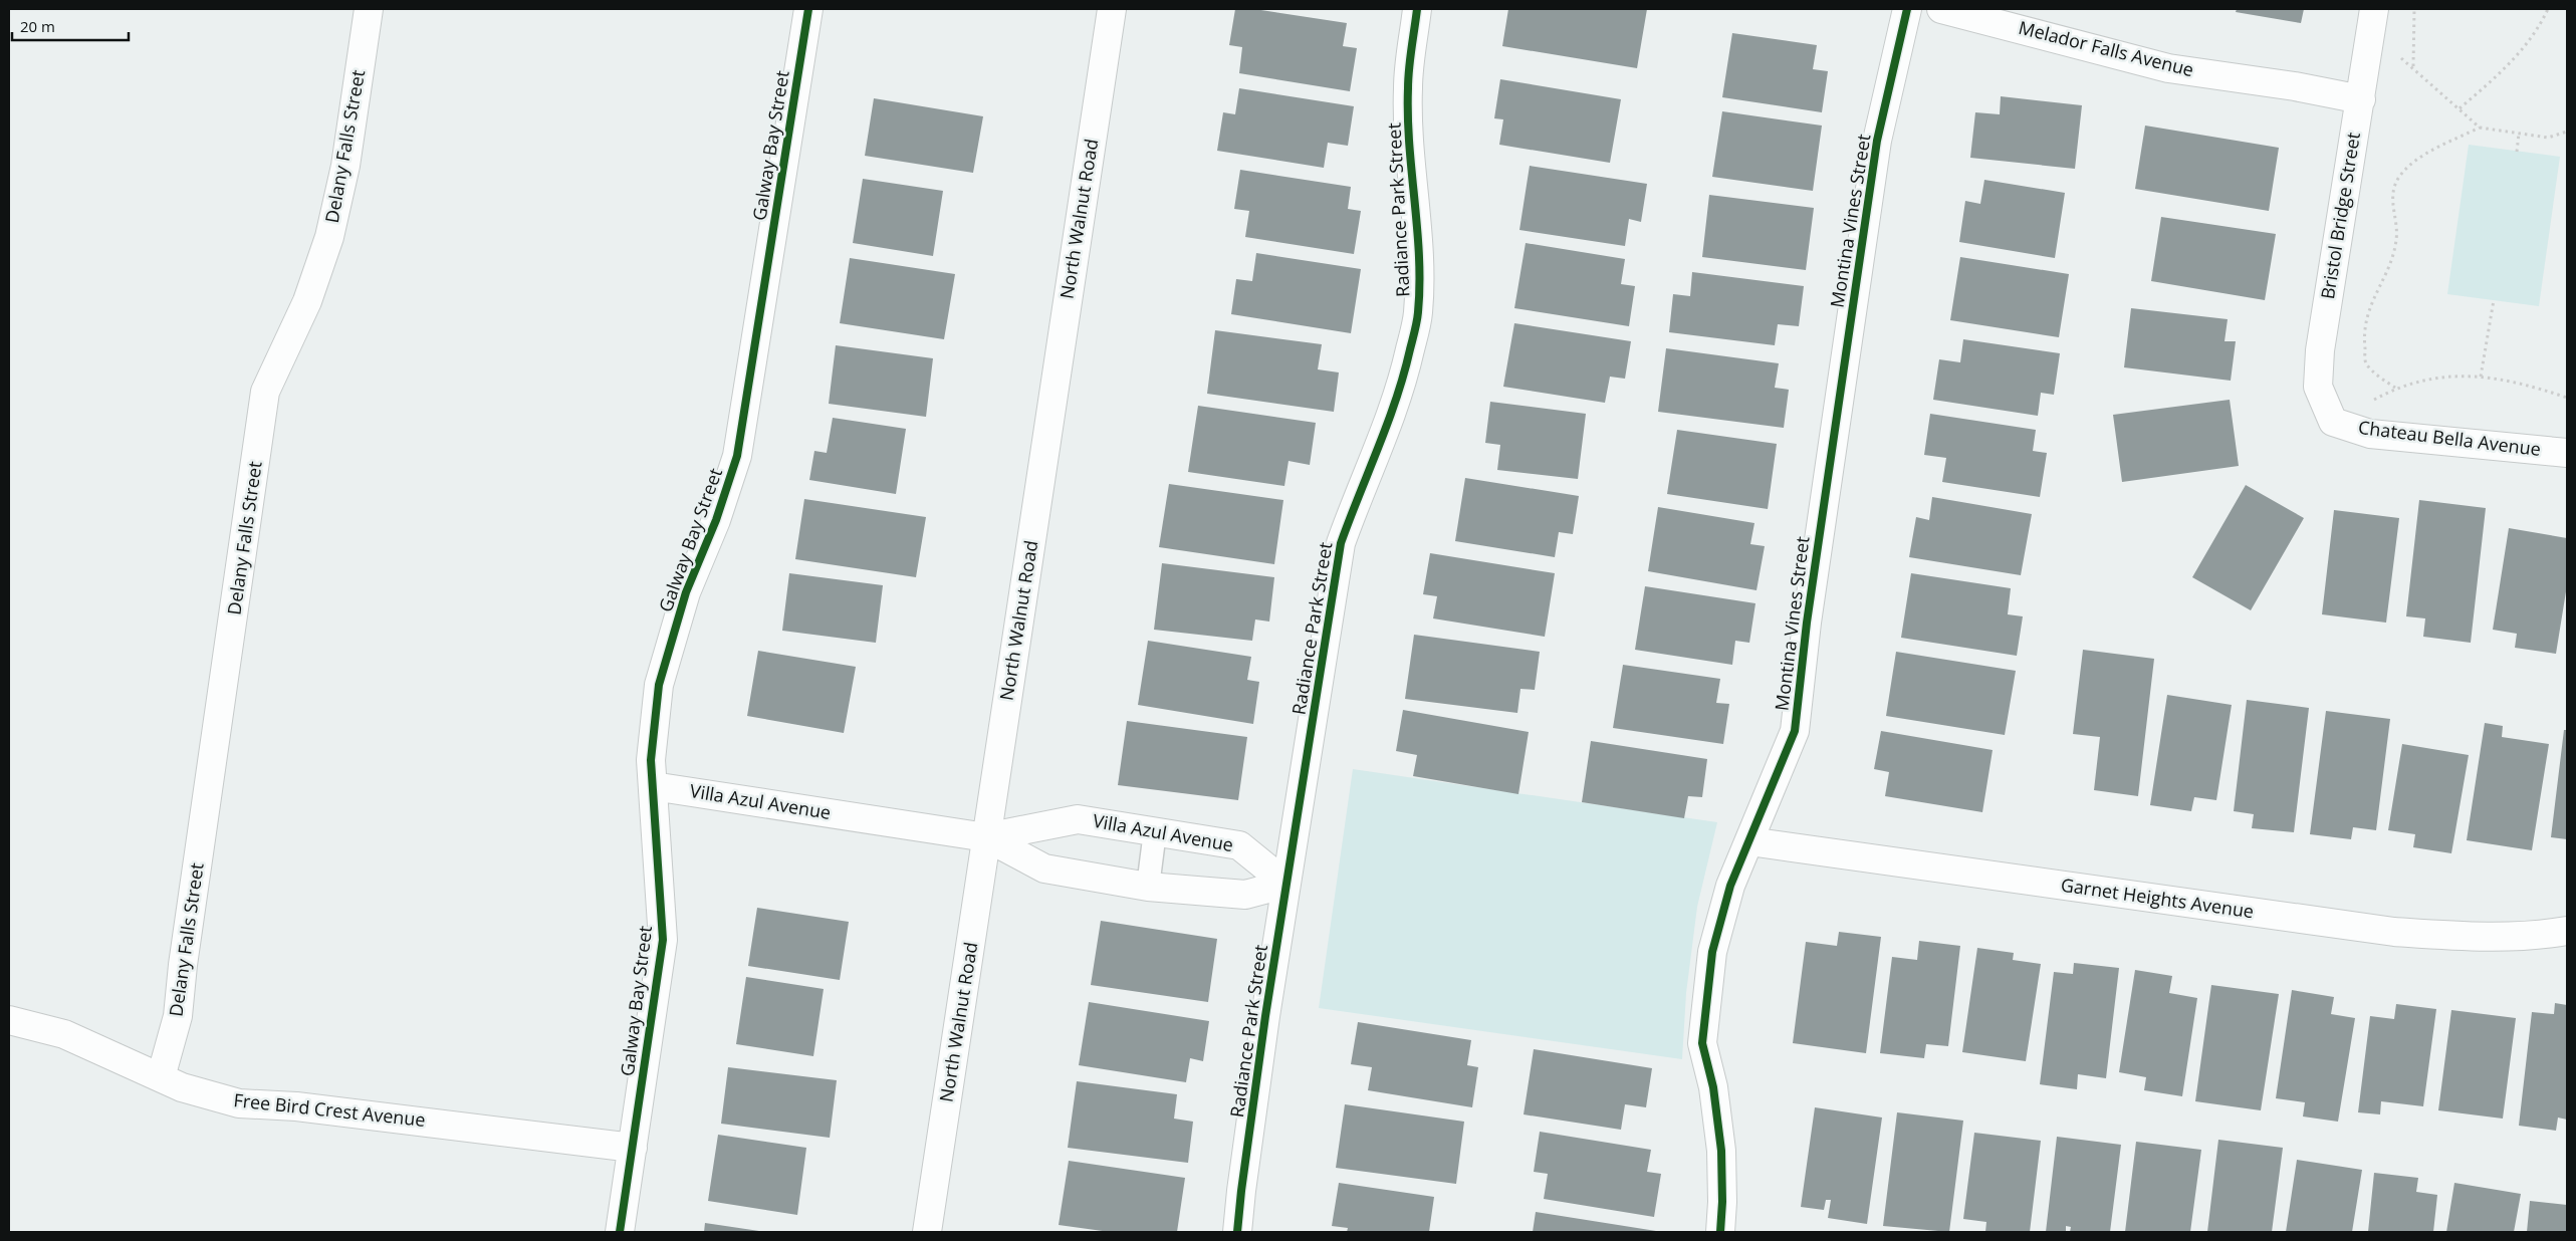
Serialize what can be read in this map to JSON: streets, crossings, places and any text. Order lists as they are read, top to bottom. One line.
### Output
{"streets":{"street":["Melador Falls Avenue","Galway Bay Street","Delany Falls Street","Radiance Park Street","Bristol Bridge Street","North Walnut Road","Montina Vines Street","Chateau Bella Avenue","Villa Azul Avenue","Garnet Heights Avenue","Free Bird Crest Avenue"]},"crossings":[["Melador Falls Avenue","Bristol Bridge Street"],["Galway Bay Street","Villa Azul Avenue"],["Galway Bay Street","Free Bird Crest Avenue"],["Delany Falls Street","Free Bird Crest Avenue"],["Radiance Park Street","Villa Azul Avenue"],["Bristol Bridge Street","Chateau Bella Avenue"],["North Walnut Road","Villa Azul Avenue"],["Montina Vines Street","Garnet Heights Avenue"]],"scale_bar":"20 m"}
